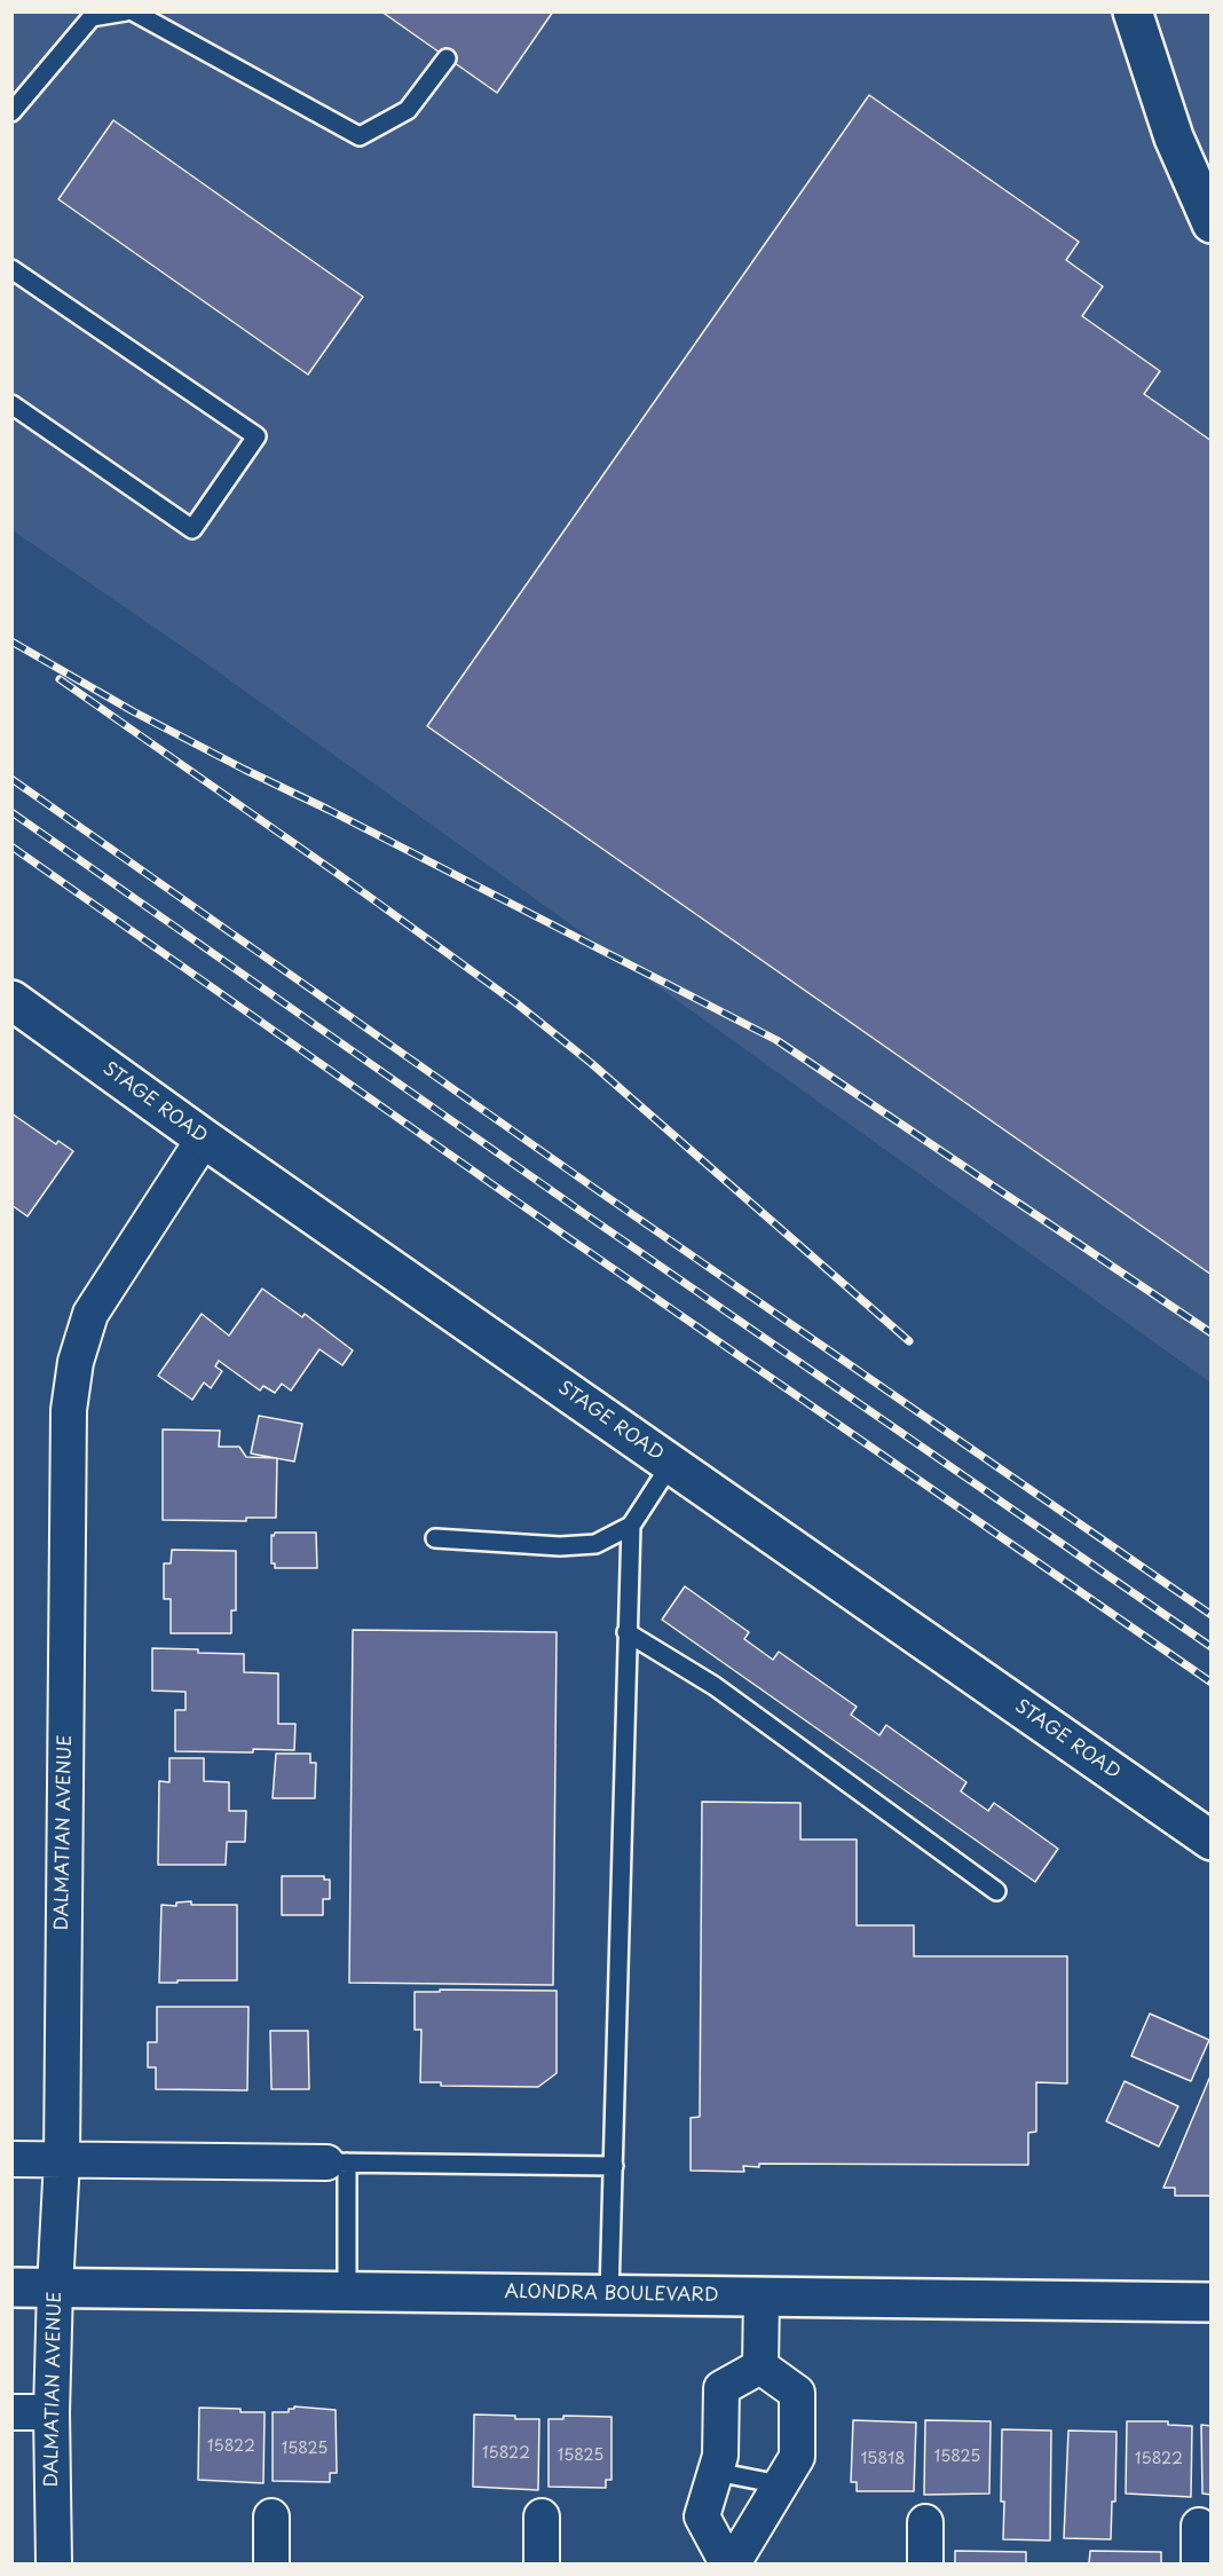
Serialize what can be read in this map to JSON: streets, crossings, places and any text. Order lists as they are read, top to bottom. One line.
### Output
{"streets":{"main road":["STAGE ROAD","ALONDRA BOULEVARD"],"street":["DALMATIAN AVENUE"]},"crossings":[["STAGE ROAD","DALMATIAN AVENUE"],["DALMATIAN AVENUE","ALONDRA BOULEVARD"]],"house_numbers":["15822","15825","15822","15825","15825","15818","15822"]}
